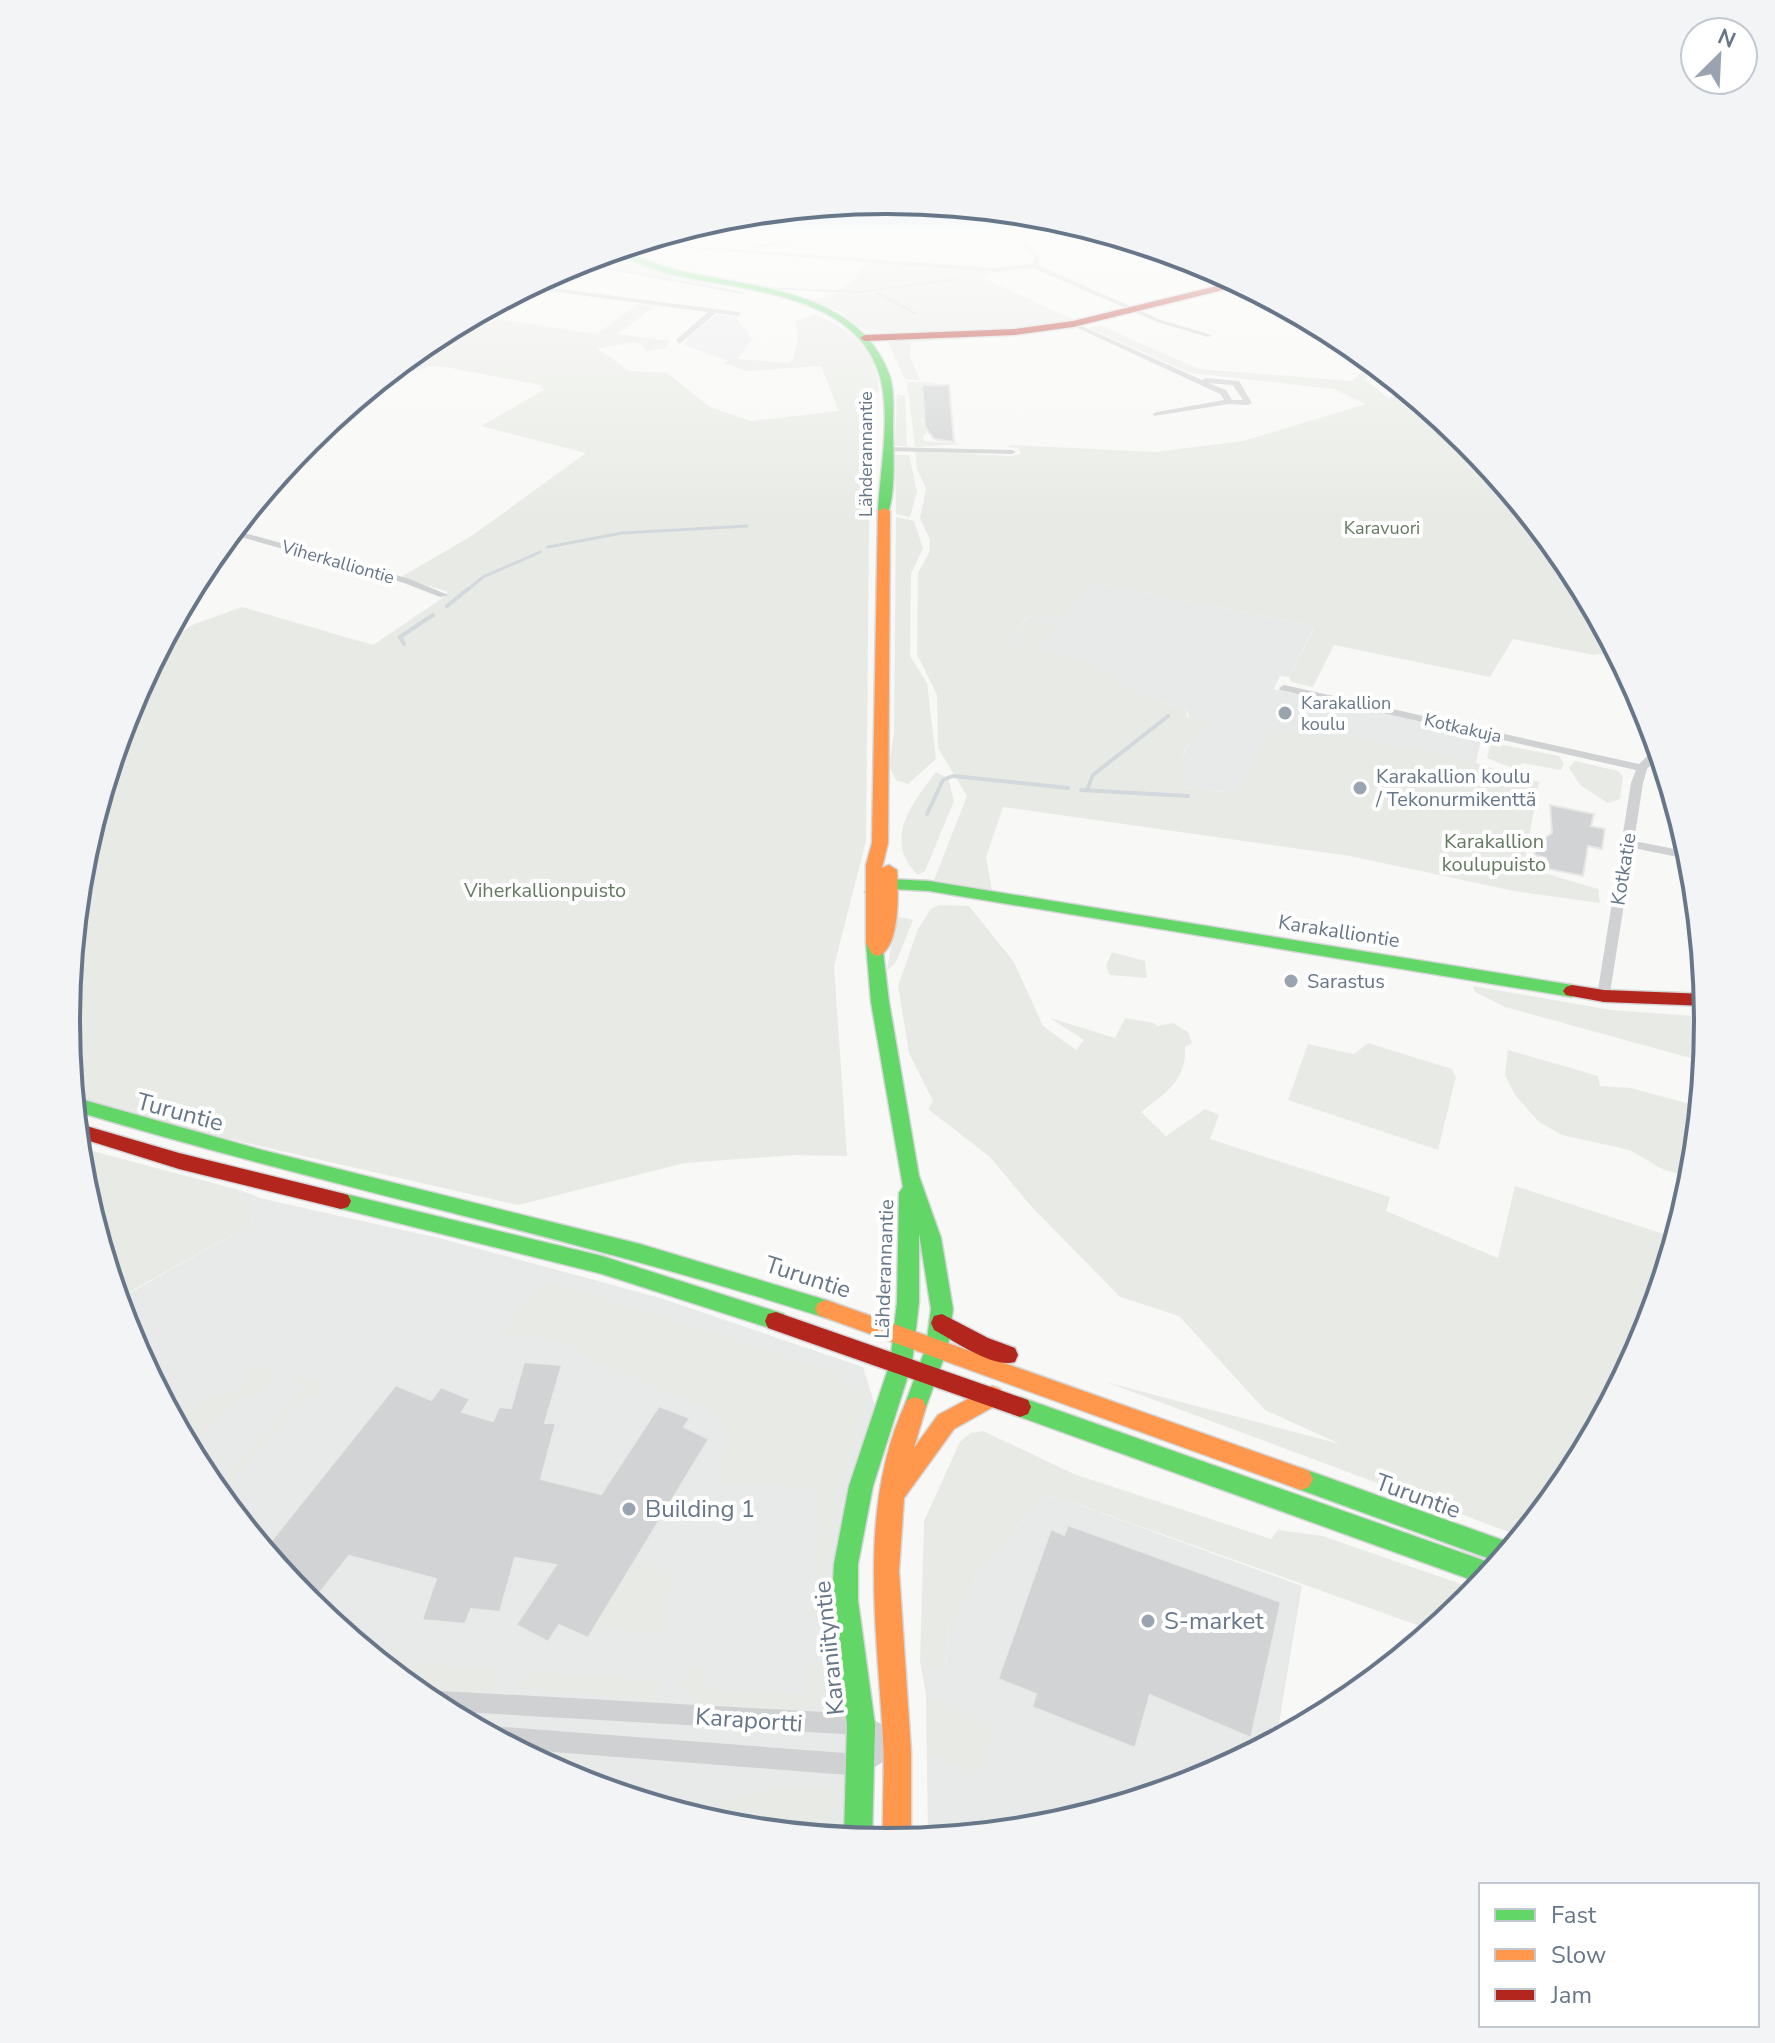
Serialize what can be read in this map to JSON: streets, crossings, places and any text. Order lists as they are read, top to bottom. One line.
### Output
{"streets":{"main road":["Lähderannantie","Karakalliontie","Turuntie","Karaniityntie"],"street":["Viherkalliontie","Kotkakuja","Kotkatie","Karaportti"]},"crossings":[["Lähderannantie","Karakalliontie"],["Lähderannantie","Turuntie"],["Lähderannantie","Karaniityntie"],["Kotkakuja","Kotkatie"],["Kotkatie","Karakalliontie"],["Karaniityntie","Karaportti"]],"parks":["Karavuori","Karakallion koulupuisto","Viherkallionpuisto"],"places":["Karakallion koulu","Karakallion koulu / Tekonurmikenttä","Sarastus","Building 1","S-market"],"legend":["Fast","Slow","Jam"],"north":"top right"}
